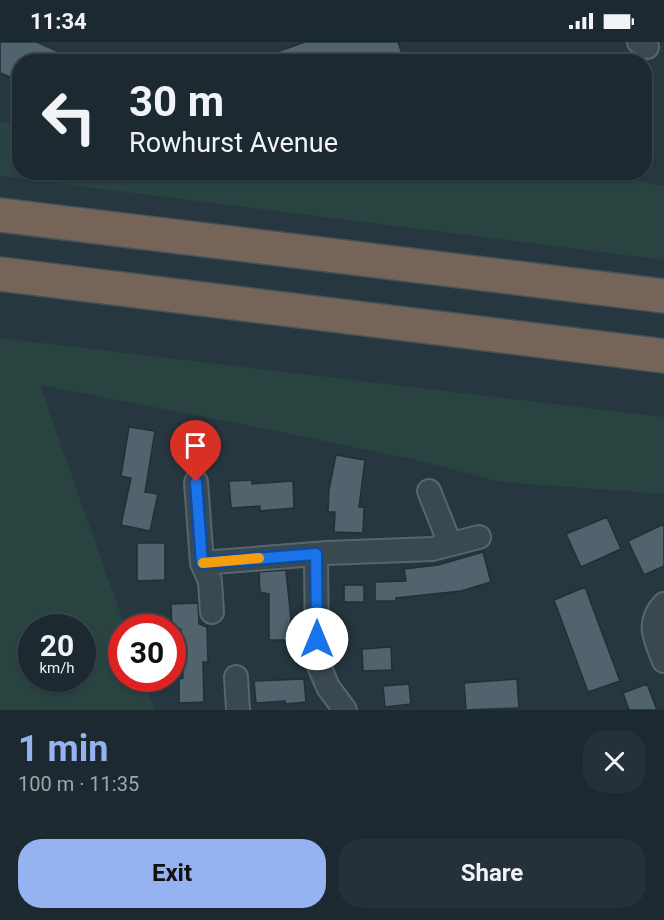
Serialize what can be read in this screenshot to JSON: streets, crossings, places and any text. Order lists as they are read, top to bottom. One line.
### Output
{"page":{"status":"11:34","turn":["30 m","Rowhurst Avenue"],"speed":"20 km/h","limit":"30","heading":["1 min","100 m · 11:35"],"buttons":["Exit","Share"]}}
